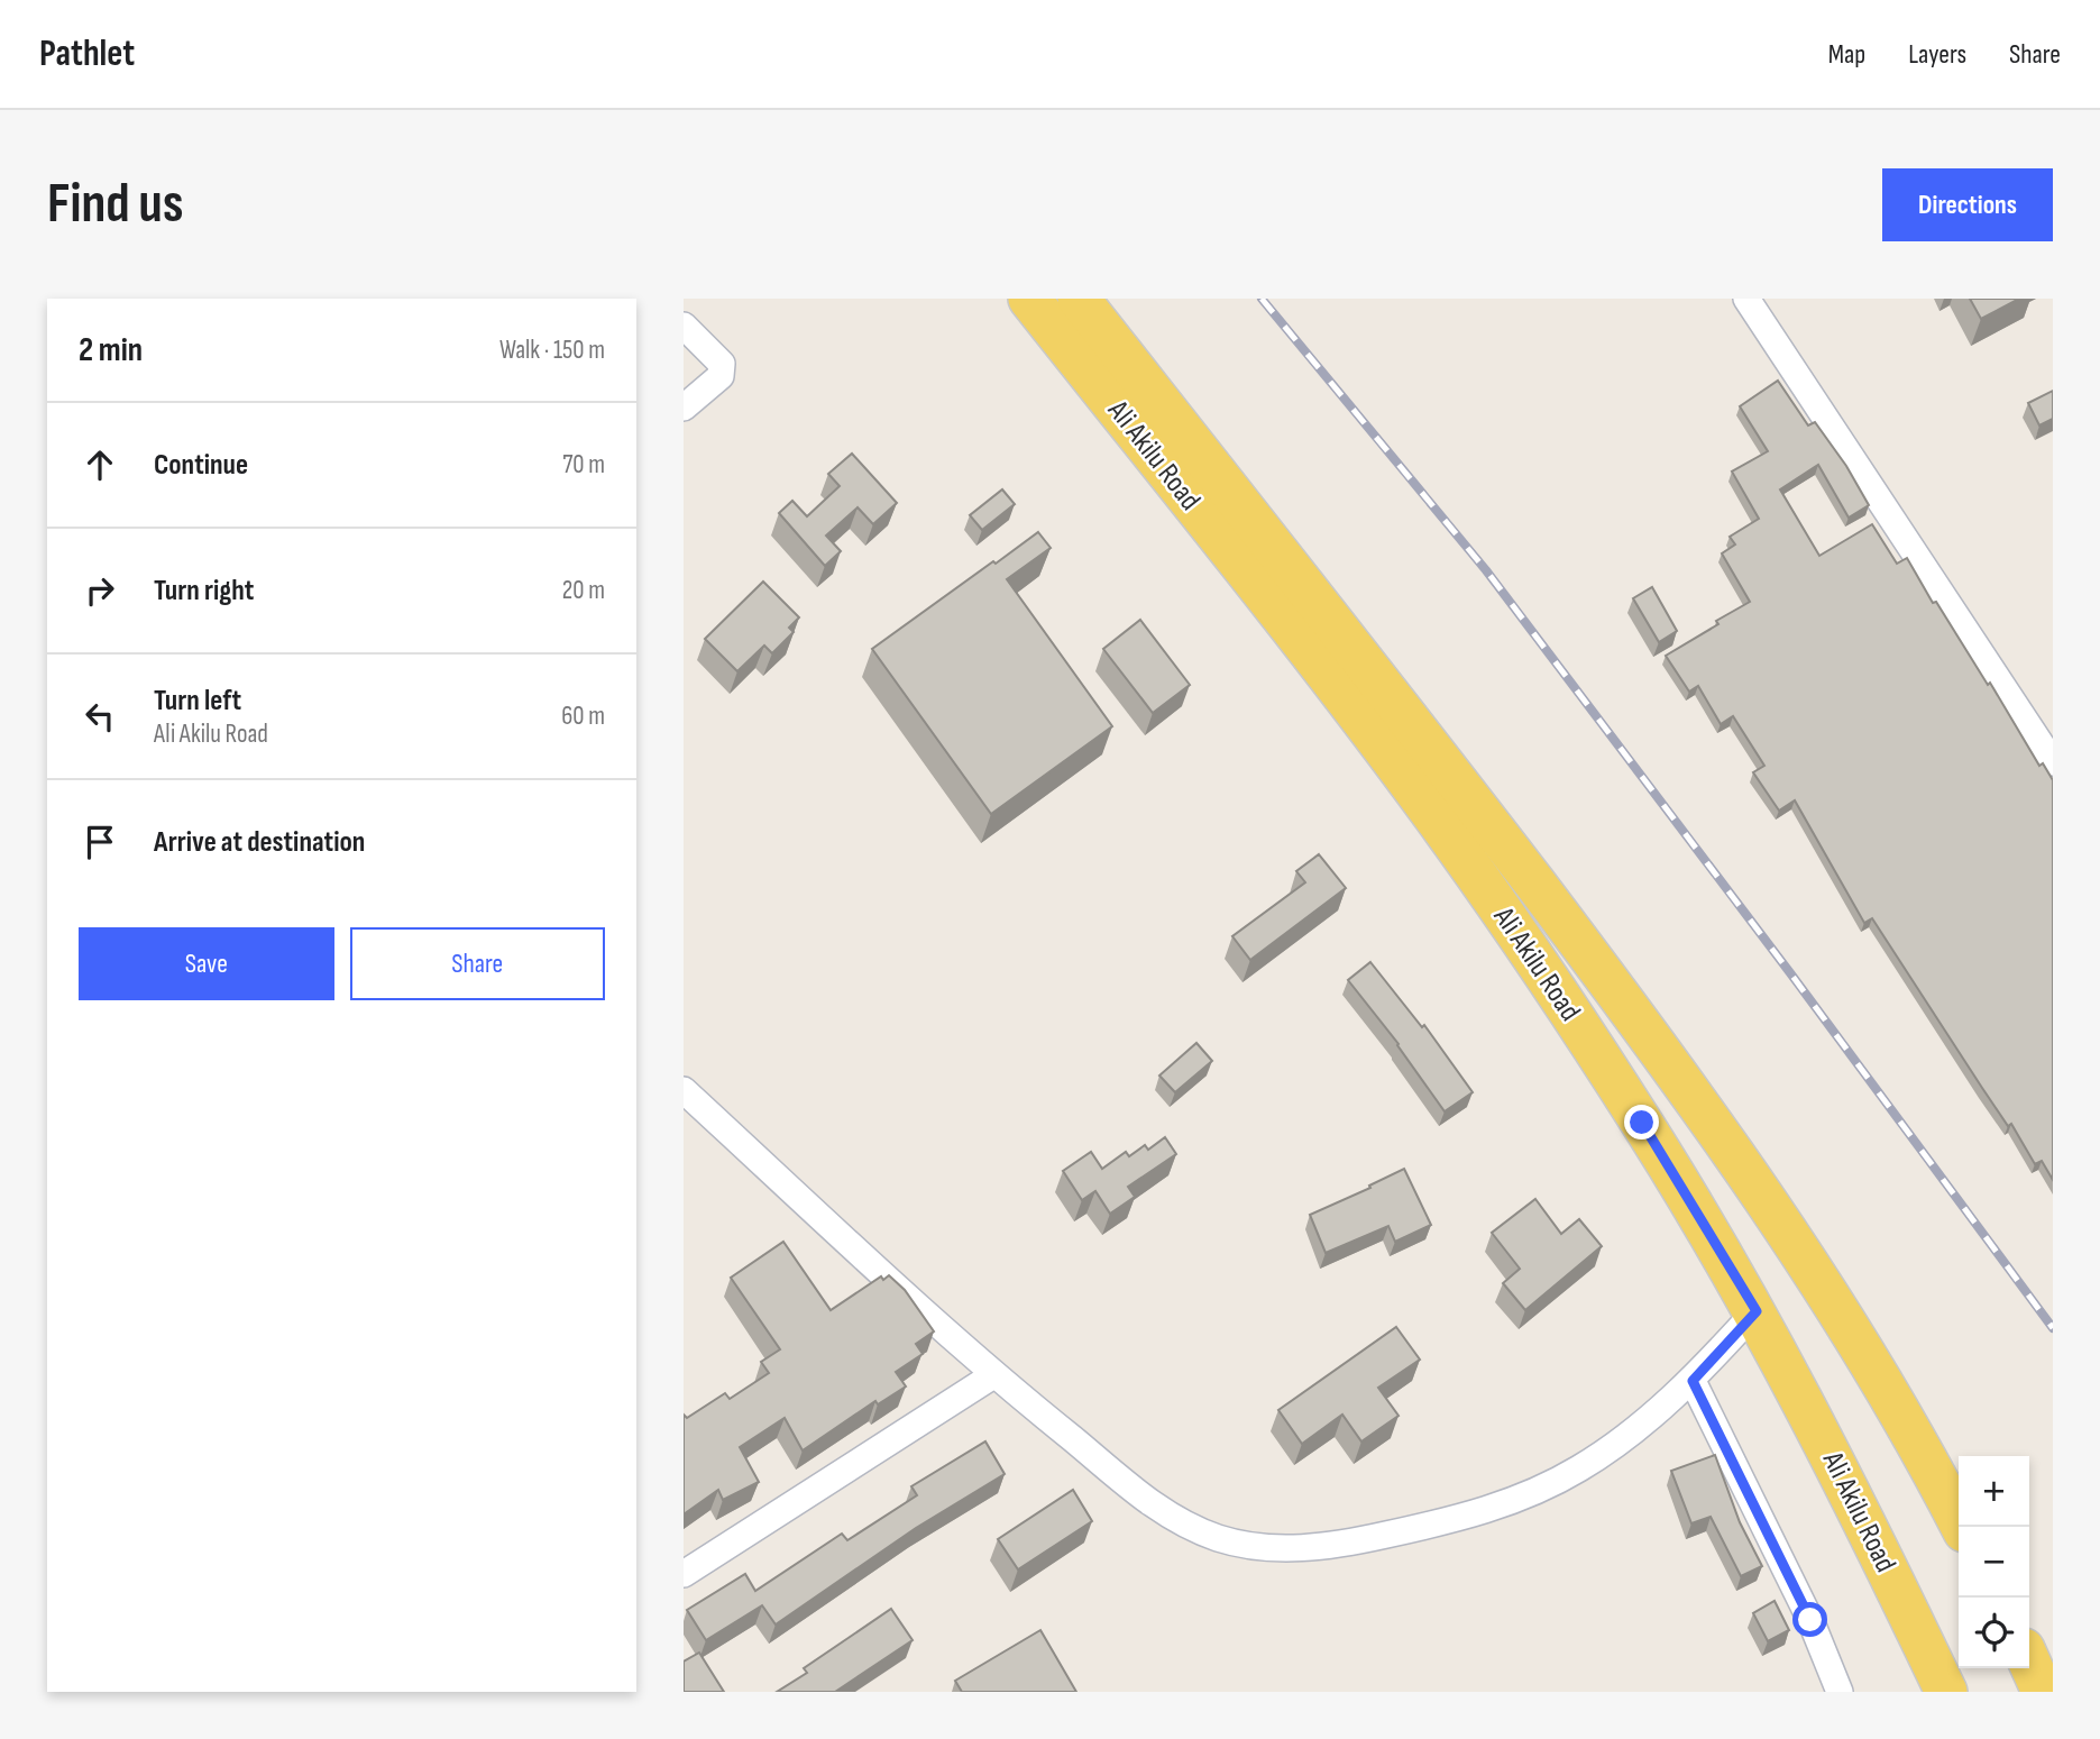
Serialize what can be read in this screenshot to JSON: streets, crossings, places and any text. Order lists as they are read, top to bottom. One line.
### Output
{"streets":{"main road":["Ali Akilu Road"]},"page":{"header":"Pathlet","nav":["Map","Layers","Share"],"buttons":["Directions",["Save","Share"]],"title":"Find us","heading":["2 min","Walk · 150 m"],"list":[["Continue","70 m"],["Turn right","20 m"],["Turn left","Ali Akilu Road","60 m"],"Arrive at destination"],"map_buttons":["+","−"]}}
